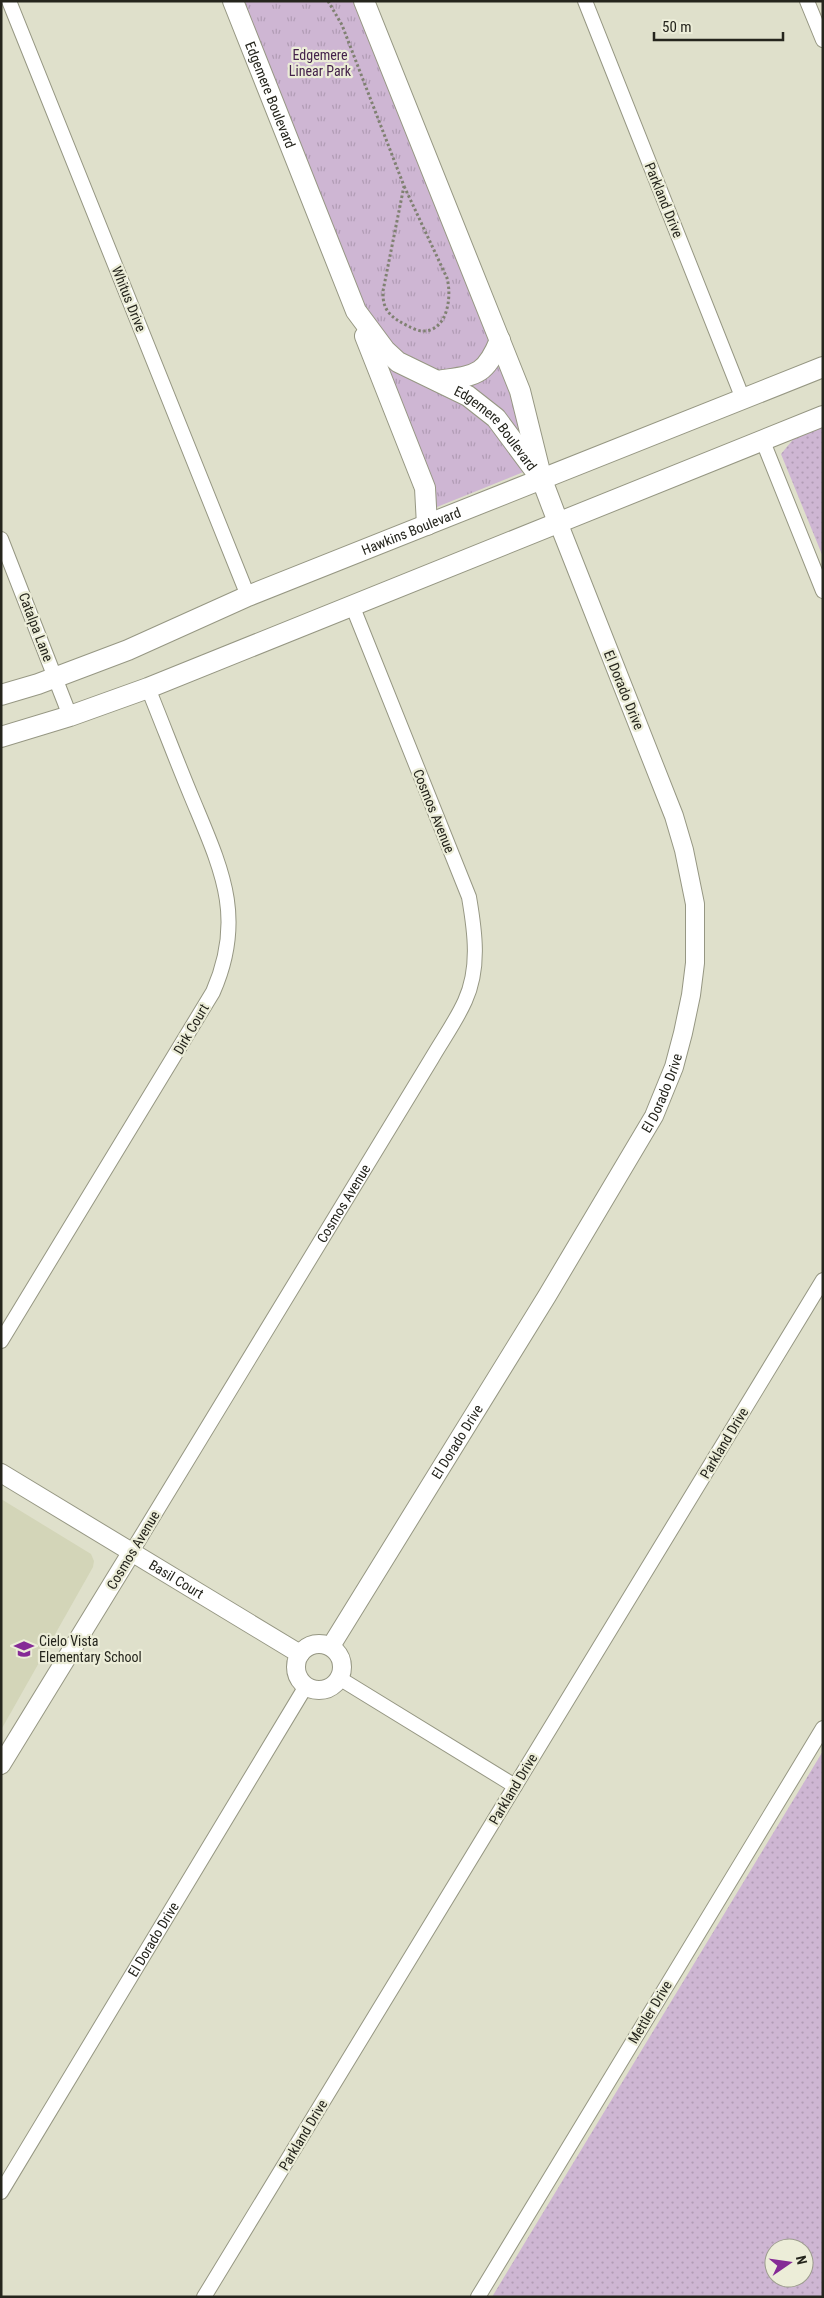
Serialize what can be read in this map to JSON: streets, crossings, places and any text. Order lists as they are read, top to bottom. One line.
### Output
{"streets":{"main road":["Edgemere Boulevard","Hawkins Boulevard","El Dorado Drive"],"street":["Parkland Drive","Whitus Drive","Catalpa Lane","Cosmos Avenue","Dirk Court","Basil Court","Mettler Drive"]},"crossings":[["Edgemere Boulevard","Hawkins Boulevard"],["Edgemere Boulevard","El Dorado Drive"],["Parkland Drive","Hawkins Boulevard"],["Whitus Drive","Hawkins Boulevard"],["Hawkins Boulevard","Catalpa Lane"],["Hawkins Boulevard","El Dorado Drive"],["El Dorado Drive","Basil Court"],["Cosmos Avenue","Basil Court"]],"parks":["Edgemere Linear Park"],"places":{"school or university":["Cielo Vista Elementary School"]},"scale_bar":"50 m","north":"right"}
